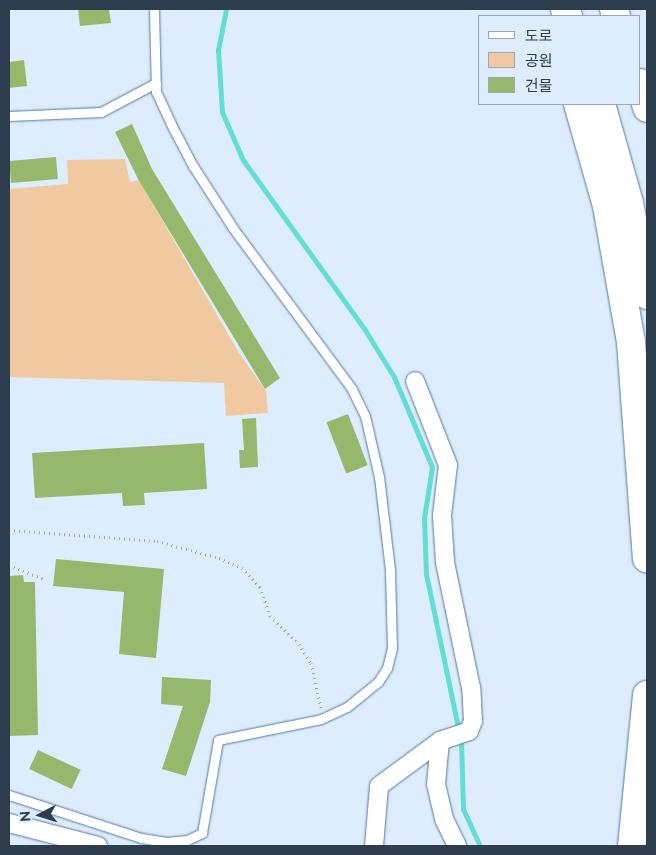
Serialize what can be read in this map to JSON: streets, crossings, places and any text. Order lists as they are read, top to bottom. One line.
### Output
{"legend":["도로","공원","건물"],"north":"left"}
